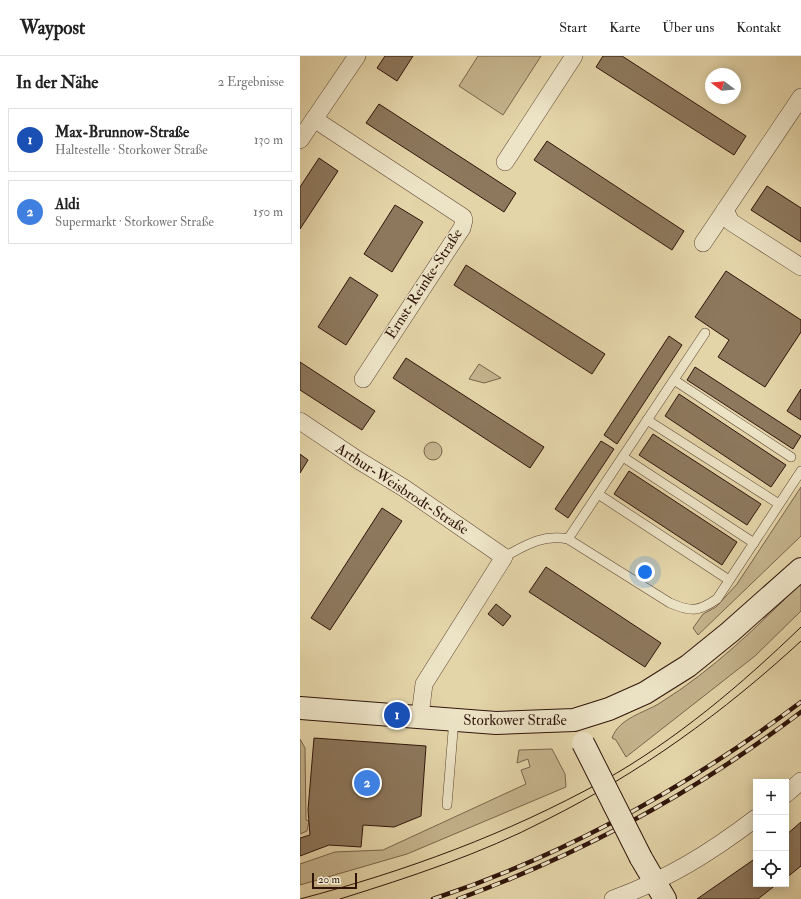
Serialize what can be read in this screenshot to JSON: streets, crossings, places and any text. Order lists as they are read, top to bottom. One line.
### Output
{"streets":{"main road":["Storkower Straße"],"street":["Ernst-Reinke-Straße","Arthur-Weisbrodt-Straße"]},"scale_bar":"20 m","north":"left","page":{"header":"Waypost","nav":["Start","Karte","Über uns","Kontakt"],"heading":["In der Nähe","2 Ergebnisse"],"list":[{"mark":"1","name":"Max-Brunnow-Straße","note":"Haltestelle · Storkower Straße","value":"130 m"},{"mark":"2","name":"Aldi","note":"Supermarkt · Storkower Straße","value":"150 m"}],"pins":["1","2"],"map_buttons":["+","−"],"scale":"20 m"}}
